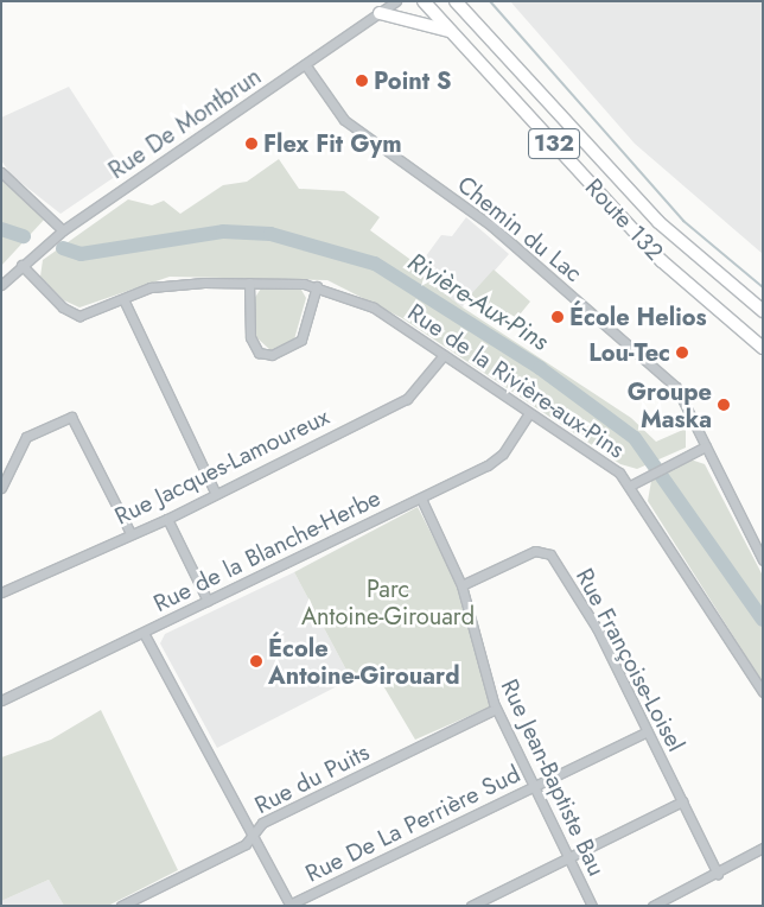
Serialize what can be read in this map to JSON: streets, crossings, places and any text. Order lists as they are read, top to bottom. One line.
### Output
{"streets":{"highway":["132","Route 132"],"street":["Rue De Montbrun","Chemin du Lac","Rue de la Rivière-aux-Pins","Rue Jacques-Lamoureux","Rue de la Blanche-Herbe","Rue Françoise-Loisel","Rue Jean-Baptiste Bau","Rue du Puits","Rue De La Perrière Sud"]},"crossings":[["Rue De Montbrun","Chemin du Lac"],["Rue De Montbrun","Rue de la Rivière-aux-Pins"],["Rue de la Rivière-aux-Pins","Rue Jacques-Lamoureux"],["Rue de la Rivière-aux-Pins","Rue de la Blanche-Herbe"],["Rue de la Blanche-Herbe","Rue Jean-Baptiste Bau"],["Rue Françoise-Loisel","Rue Jean-Baptiste Bau"],["Rue Françoise-Loisel","Rue De La Perrière Sud"],["Rue Jean-Baptiste Bau","Rue du Puits"],["Rue Jean-Baptiste Bau","Rue De La Perrière Sud"]],"water":["Rivière-Aux-Pins"],"parks":["Parc Antoine-Girouard"],"places":["Point S","Flex Fit Gym","École Helios","Lou-Tec","Groupe Maska","École Antoine-Girouard"]}
